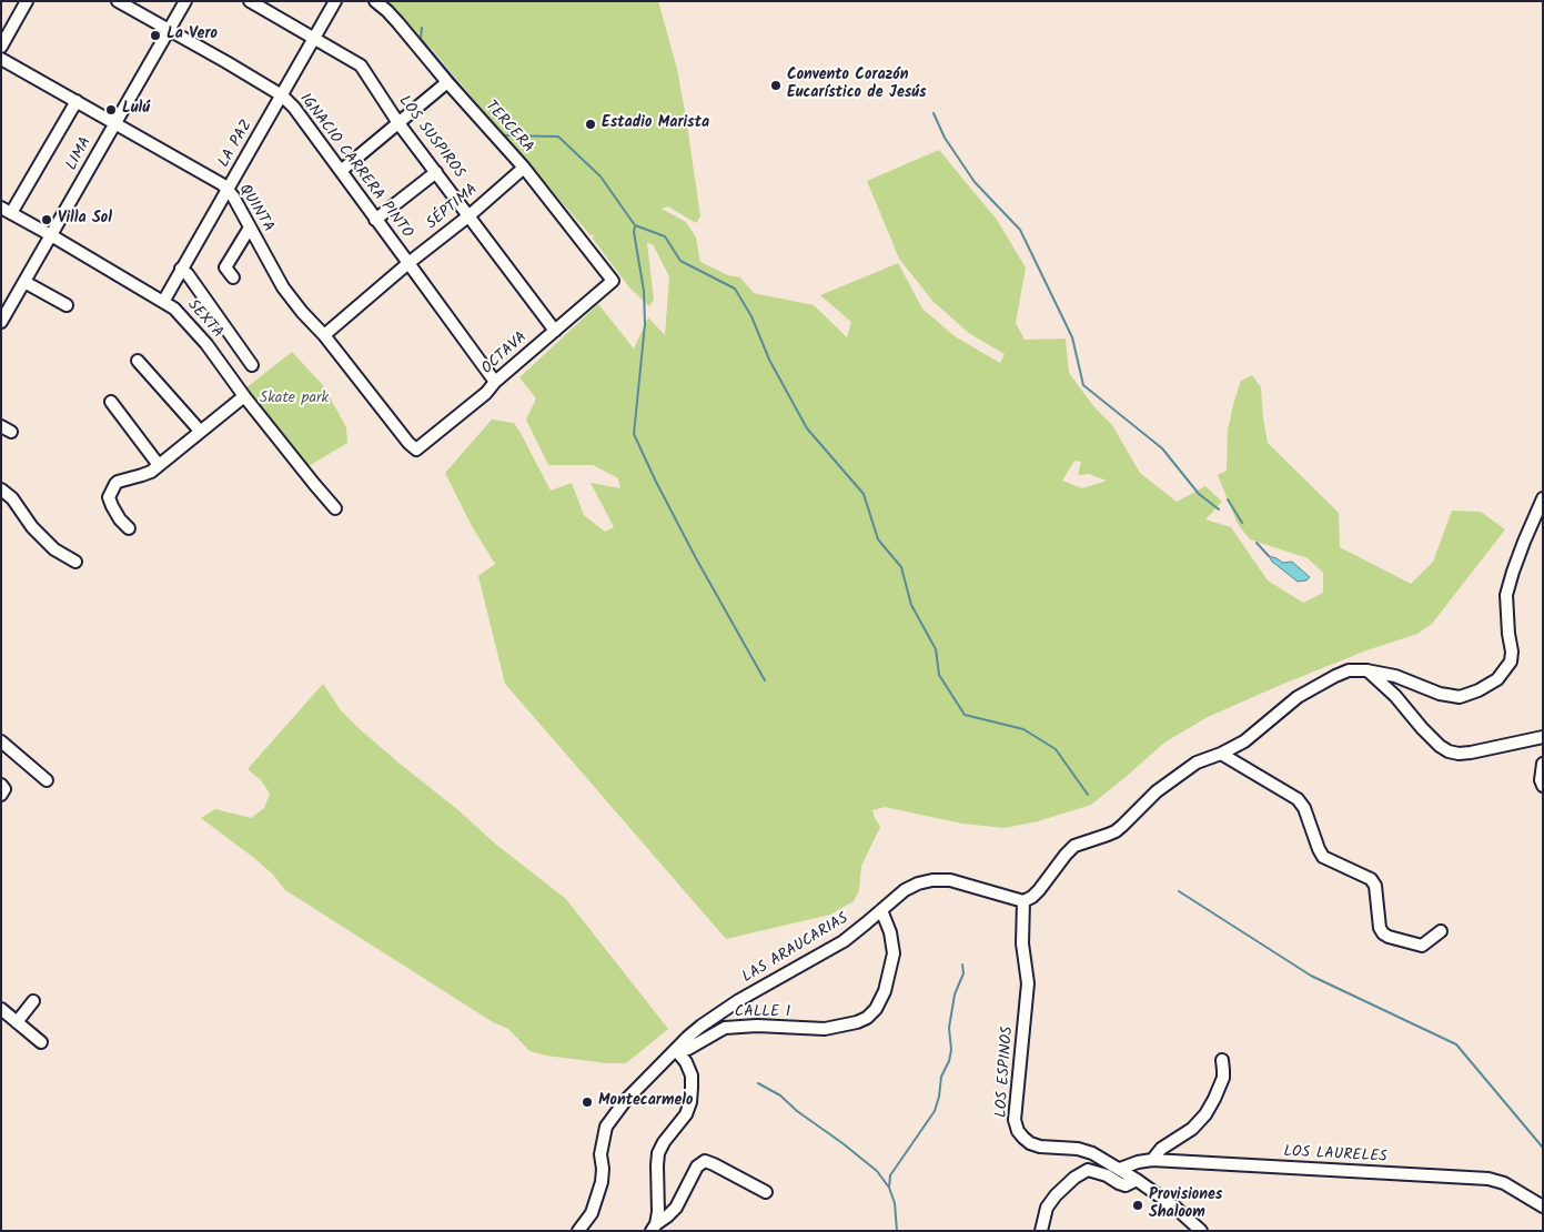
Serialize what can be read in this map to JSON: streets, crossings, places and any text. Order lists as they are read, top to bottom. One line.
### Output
{"streets":{"street":["TERCERA","LOS SUSPIROS","LA PAZ","LIMA","IGNACIO CARRERA PINTO","SÉPTIMA","QUINTA","SEXTA","OCTAVA","LAS ARAUCARIAS","CALLE 1","LOS ESPINOS","LOS LAURELES"]},"crossings":[["TERCERA","SÉPTIMA"],["TERCERA","OCTAVA"],["LOS SUSPIROS","LA PAZ"],["LOS SUSPIROS","SÉPTIMA"],["LOS SUSPIROS","OCTAVA"],["LA PAZ","IGNACIO CARRERA PINTO"],["LA PAZ","QUINTA"],["LA PAZ","SEXTA"],["LIMA","IGNACIO CARRERA PINTO"],["LIMA","QUINTA"],["LIMA","SEXTA"],["IGNACIO CARRERA PINTO","SÉPTIMA"],["IGNACIO CARRERA PINTO","OCTAVA"],["SÉPTIMA","QUINTA"],["QUINTA","OCTAVA"],["LAS ARAUCARIAS","CALLE 1"],["LAS ARAUCARIAS","LOS ESPINOS"],["LOS ESPINOS","LOS LAURELES"]],"parks":["Skate park"],"places":["La Vero","Convento Corazón Eucarístico de Jesús","Lulú","Estadio Marista","Villa Sol","Montecarmelo","Provisiones Shaloom"]}
